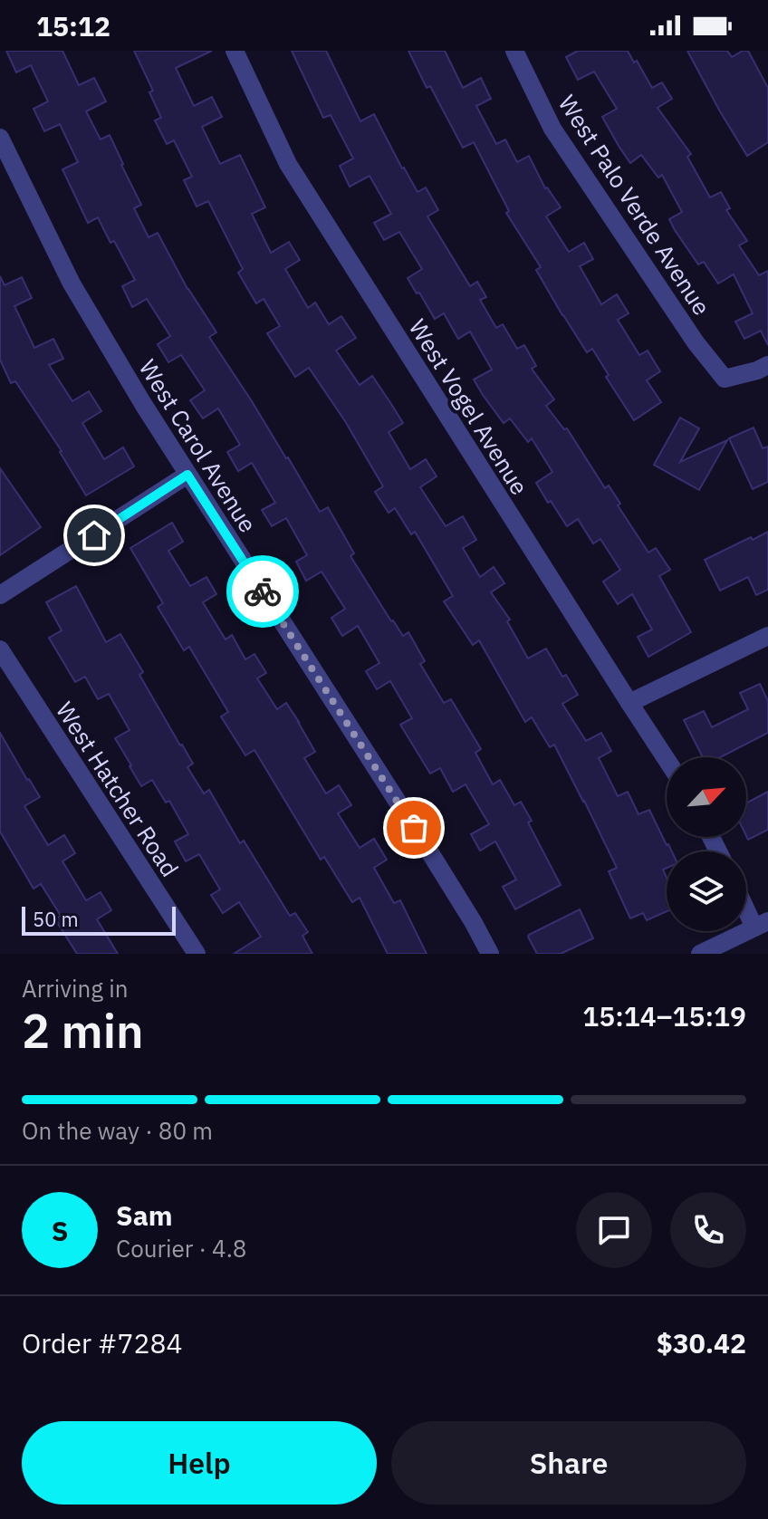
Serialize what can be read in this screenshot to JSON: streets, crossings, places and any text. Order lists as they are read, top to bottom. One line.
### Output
{"streets":{"street":["West Palo Verde Avenue","West Vogel Avenue","West Carol Avenue","West Hatcher Road"]},"scale_bar":"50 m","north":"top right","page":{"status":"15:12","scale":"50 m","heading":["2 min","Arriving in","15:14–15:19"],"panel":["Sam","Courier · 4.8","Order #7284","$30.42"],"bar":"On the way · 80 m","round":"S","buttons":["Help","Share"]}}
